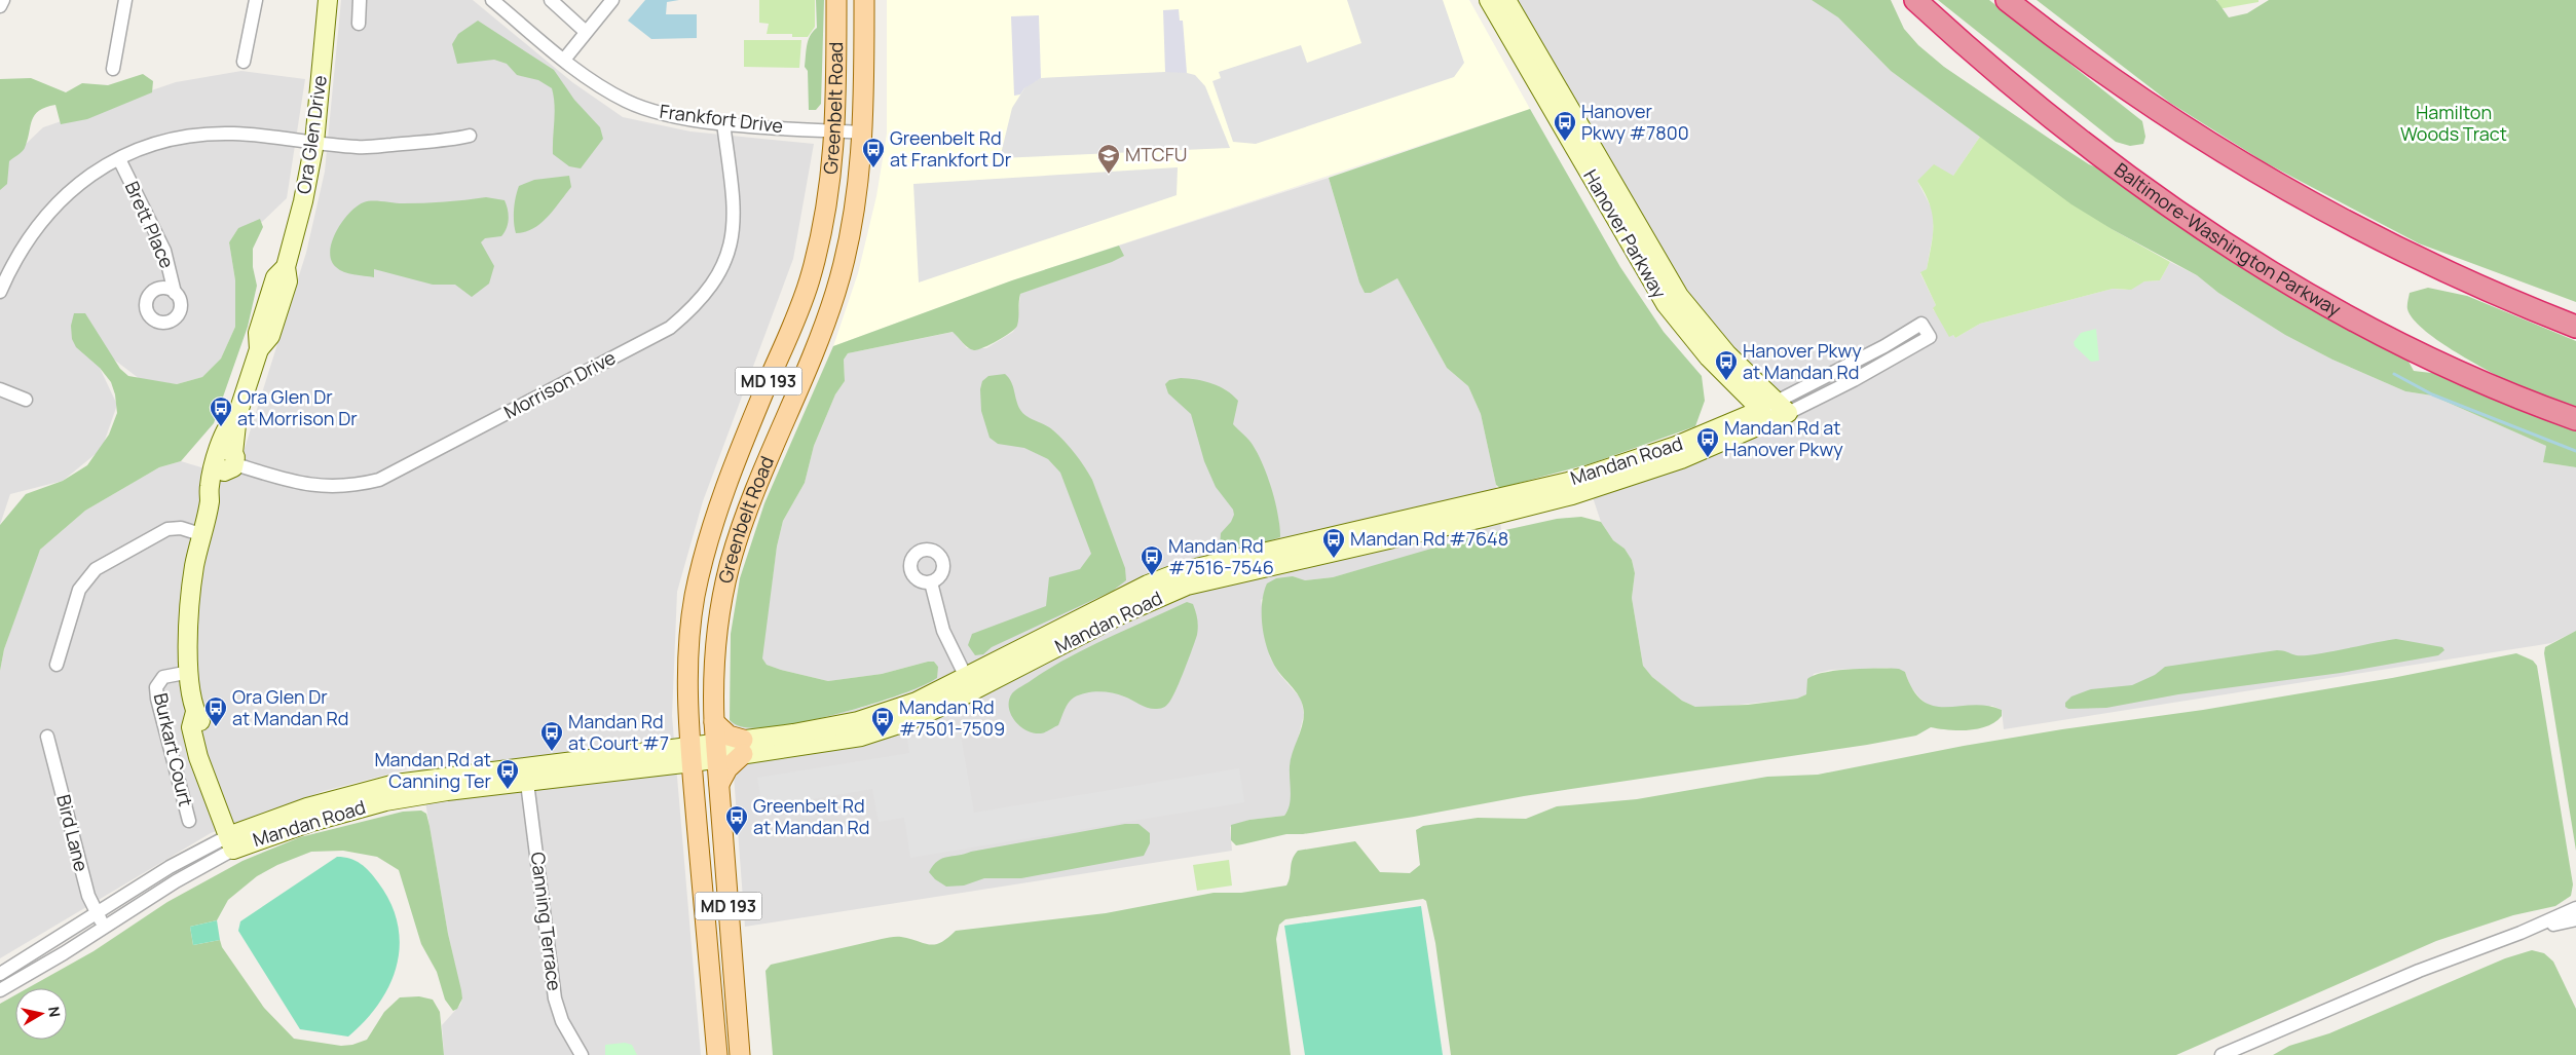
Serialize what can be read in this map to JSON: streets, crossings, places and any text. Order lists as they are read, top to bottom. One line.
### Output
{"streets":{"highway":["Baltimore-Washington Parkway"],"main road":["Greenbelt Road","MD 193"],"street":["Frankfort Drive","Ora Glen Drive","Brett Place","Hanover Parkway","Morrison Drive","Mandan Road","Burkart Court","Bird Lane","Canning Terrace"]},"crossings":[["Greenbelt Road","Frankfort Drive"],["Greenbelt Road","Mandan Road"],["Frankfort Drive","Morrison Drive"],["Ora Glen Drive","Morrison Drive"],["Ora Glen Drive","Mandan Road"],["Ora Glen Drive","Burkart Court"],["Hanover Parkway","Mandan Road"],["Mandan Road","Bird Lane"],["Mandan Road","Canning Terrace"]],"parks":["Hamilton Woods Tract"],"places":{"bus stop":["Hanover Pkwy #7800","Greenbelt Rd at Frankfort Dr","Hanover Pkwy at Mandan Rd","Ora Glen Dr at Morrison Dr","Mandan Rd at Hanover Pkwy","Mandan Rd #7648","Mandan Rd #7516-7546","Ora Glen Dr at Mandan Rd","Mandan Rd #7501-7509","Mandan Rd at Court #7","Mandan Rd at Canning Ter","Greenbelt Rd at Mandan Rd"],"school or university":["MTCFU"]},"north":"right"}
